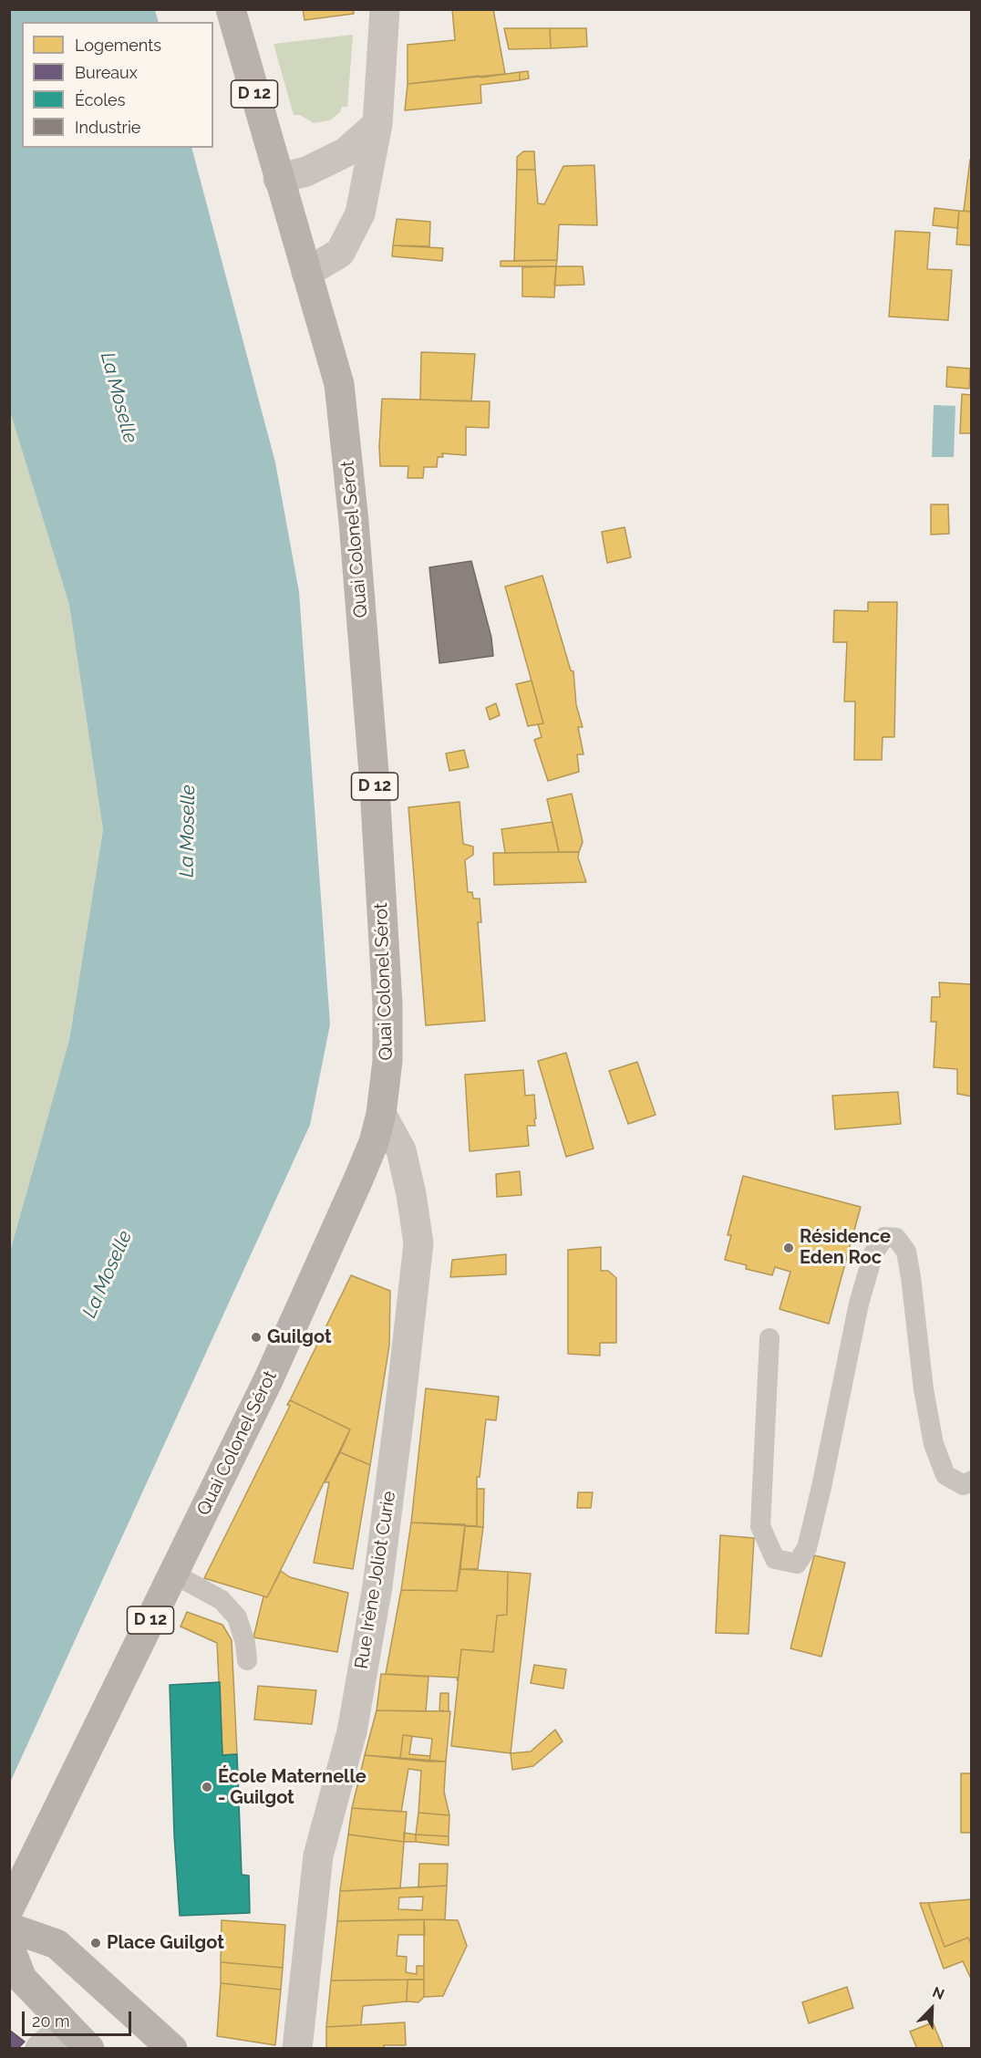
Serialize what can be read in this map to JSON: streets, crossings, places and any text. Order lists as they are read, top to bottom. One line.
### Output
{"streets":{"main road":["D 12","Quai Colonel Sérot"],"street":["Rue Irène Joliot Curie"]},"crossings":[["D 12","Quai Colonel Sérot"],["Quai Colonel Sérot","Rue Irène Joliot Curie"]],"water":["La Moselle"],"places":["Résidence Eden Roc","Guilgot","École Maternelle - Guilgot","Place Guilgot"],"legend":["Logements","Bureaux","Écoles","Industrie"],"scale_bar":"20 m","north":"top right"}
